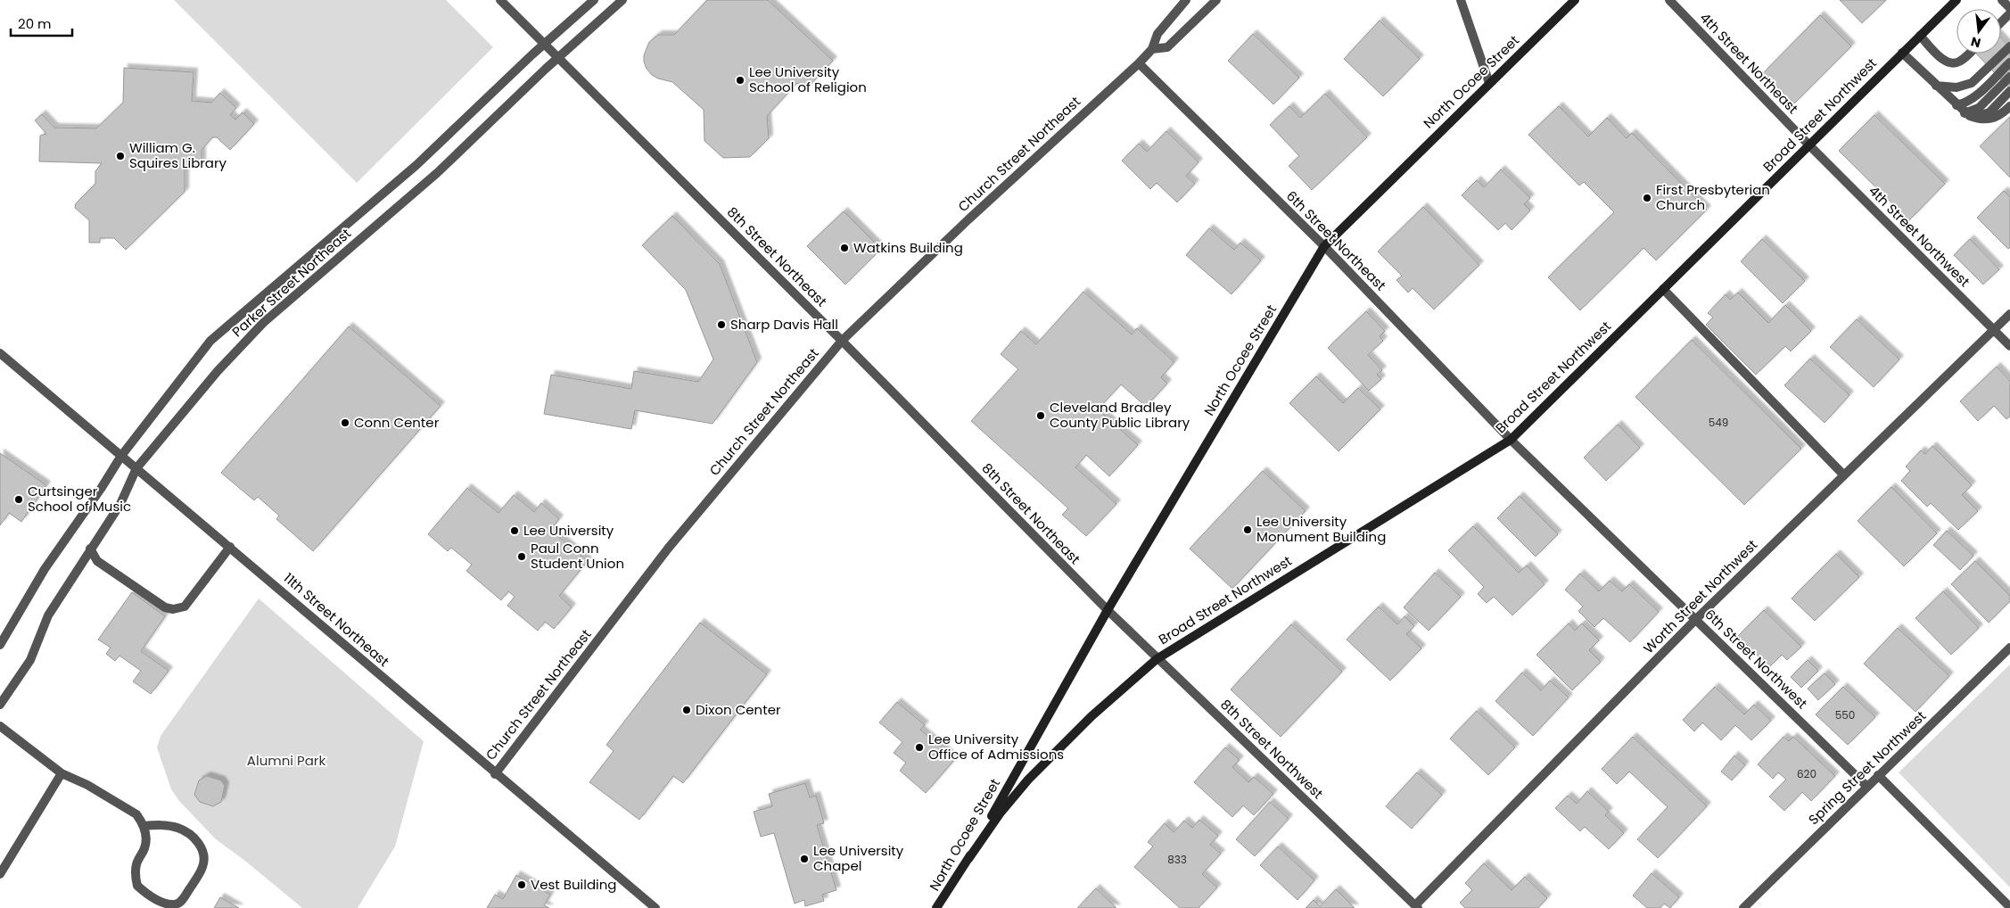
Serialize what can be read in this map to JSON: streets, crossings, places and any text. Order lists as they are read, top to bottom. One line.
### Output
{"streets":{"main road":["North Ocoee Street","Broad Street Northwest"],"street":["4th Street Northeast","Church Street Northeast","4th Street Northwest","6th Street Northeast","8th Street Northeast","Parker Street Northeast","Worth Street Northwest","11th Street Northeast","6th Street Northwest","8th Street Northwest","Spring Street Northwest"]},"crossings":[["4th Street Northeast","Broad Street Northwest"],["4th Street Northeast","4th Street Northwest"],["North Ocoee Street","Broad Street Northwest"],["North Ocoee Street","6th Street Northeast"],["North Ocoee Street","8th Street Northeast"],["North Ocoee Street","8th Street Northwest"],["Broad Street Northwest","4th Street Northwest"],["Broad Street Northwest","6th Street Northeast"],["Broad Street Northwest","6th Street Northwest"],["Broad Street Northwest","8th Street Northwest"],["Church Street Northeast","6th Street Northeast"],["Church Street Northeast","8th Street Northeast"],["Church Street Northeast","11th Street Northeast"],["4th Street Northwest","Worth Street Northwest"],["6th Street Northeast","6th Street Northwest"],["8th Street Northeast","Parker Street Northeast"],["8th Street Northeast","8th Street Northwest"],["Parker Street Northeast","11th Street Northeast"],["Worth Street Northwest","6th Street Northwest"],["Worth Street Northwest","8th Street Northwest"],["6th Street Northwest","Spring Street Northwest"]],"parks":["Alumni Park"],"places":["Lee University School of Religion","William G. Squires Library","First Presbyterian Church","Watkins Building","Sharp Davis Hall","Cleveland Bradley County Public Library","Conn Center","Curtsinger School of Music","Lee University Monument Building","Lee University","Paul Conn Student Union","Dixon Center","Lee University Office of Admissions","Lee University Chapel","Vest Building"],"house_numbers":["549","550","620","833"],"scale_bar":"20 m","north":"bottom"}
